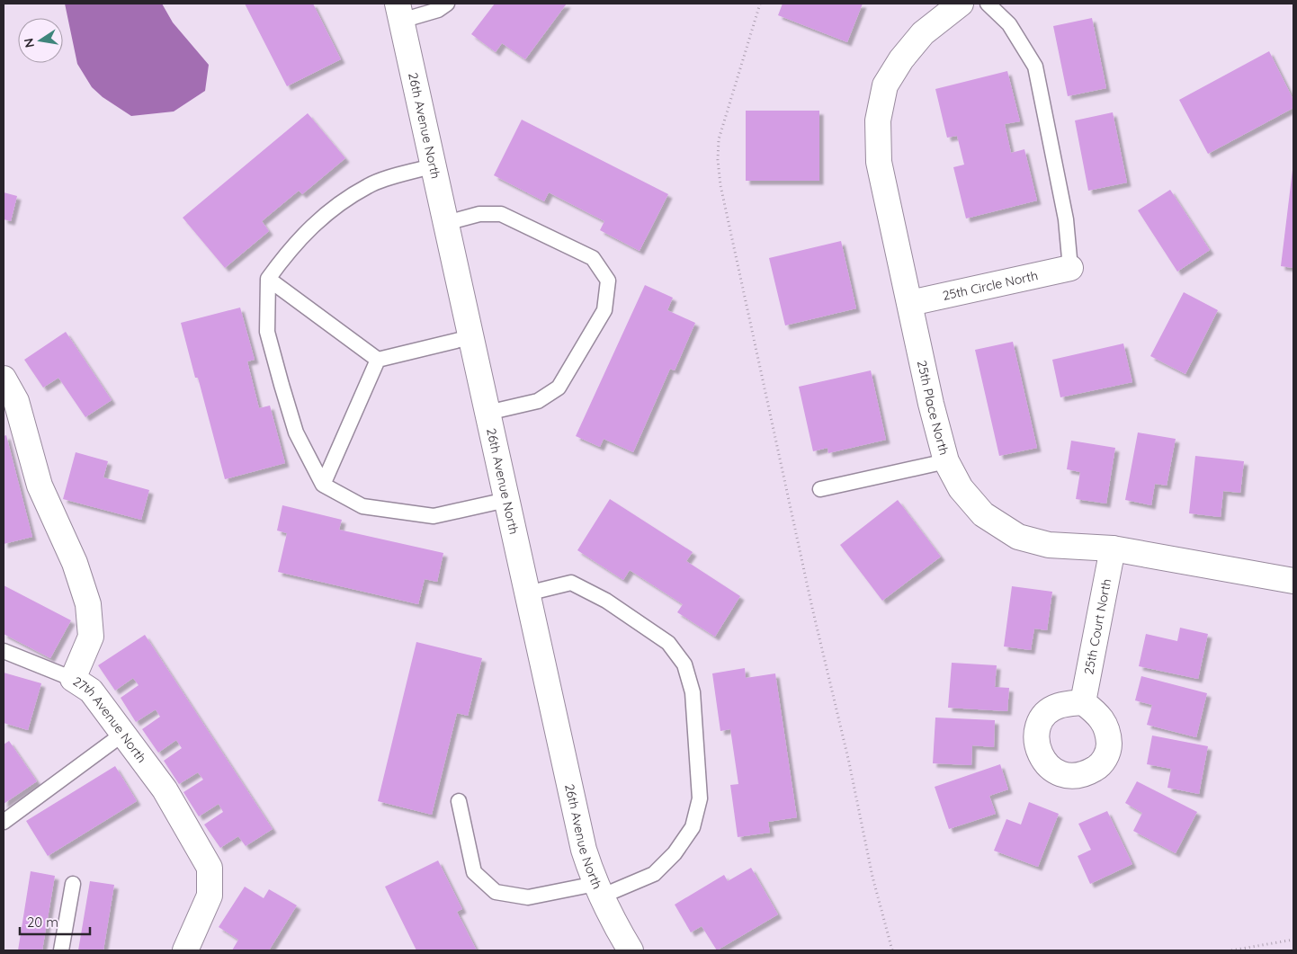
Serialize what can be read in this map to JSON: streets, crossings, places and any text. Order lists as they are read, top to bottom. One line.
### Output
{"streets":{"street":["26th Avenue North","25th Circle North","25th Place North","25th Court North","27th Avenue North"]},"crossings":[["25th Circle North","25th Place North"],["25th Place North","25th Court North"]],"scale_bar":"20 m","north":"left"}
